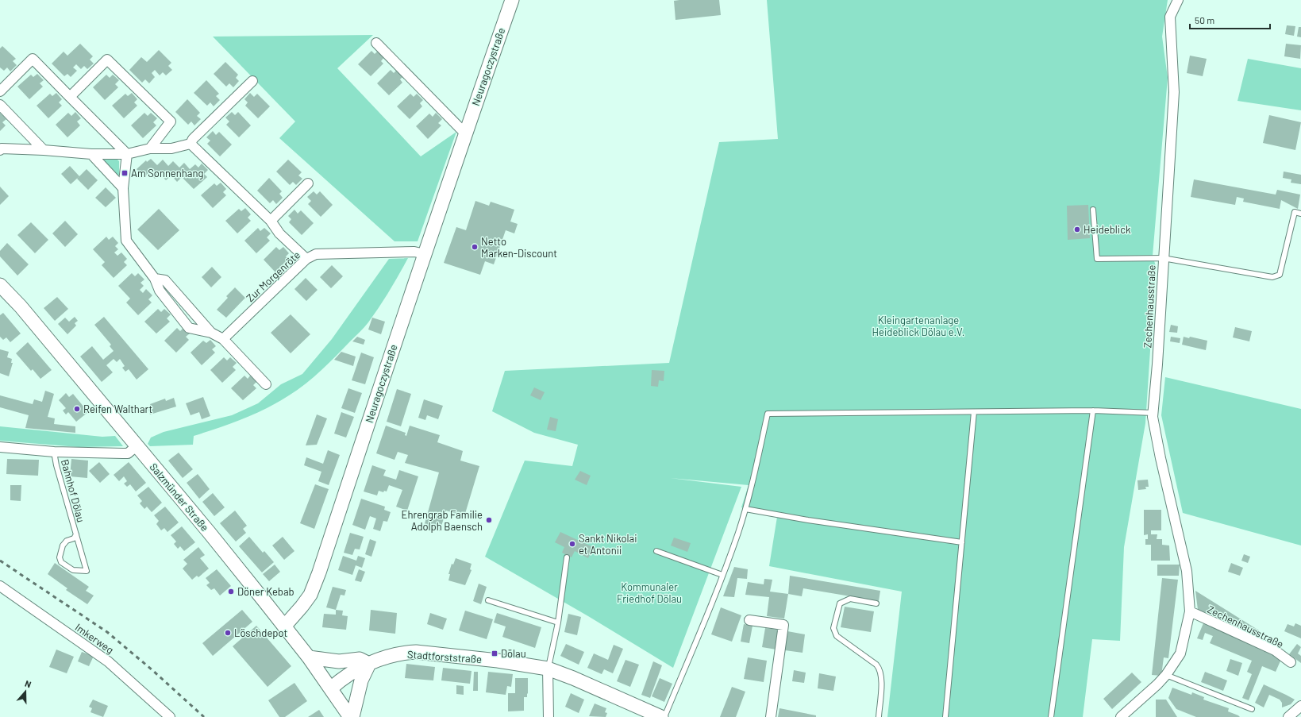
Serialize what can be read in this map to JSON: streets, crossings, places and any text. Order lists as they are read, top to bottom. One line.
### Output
{"streets":{"main road":["Neuragoczystraße","Salzmünder Straße","Stadtforststraße"],"street":["Zur Morgenröte","Zechenhausstraße","Imkerweg"],"lane":["Bahnhof Dölau"]},"crossings":[["Neuragoczystraße","Zur Morgenröte"],["Neuragoczystraße","Salzmünder Straße"],["Salzmünder Straße","Stadtforststraße"]],"parks":["Kleingartenanlage Heideblick Dölau e.V.","Kommunaler Friedhof Dölau"],"places":{"transit":["Am Sonnenhang","Dölau"],"other":["Heideblick","Netto Marken-Discount","Reifen Walthart","Ehrengrab Familie Adolph Baensch","Sankt Nikolai et Antonii","Döner Kebab","Löschdepot"]},"scale_bar":"50 m","north":"top"}
